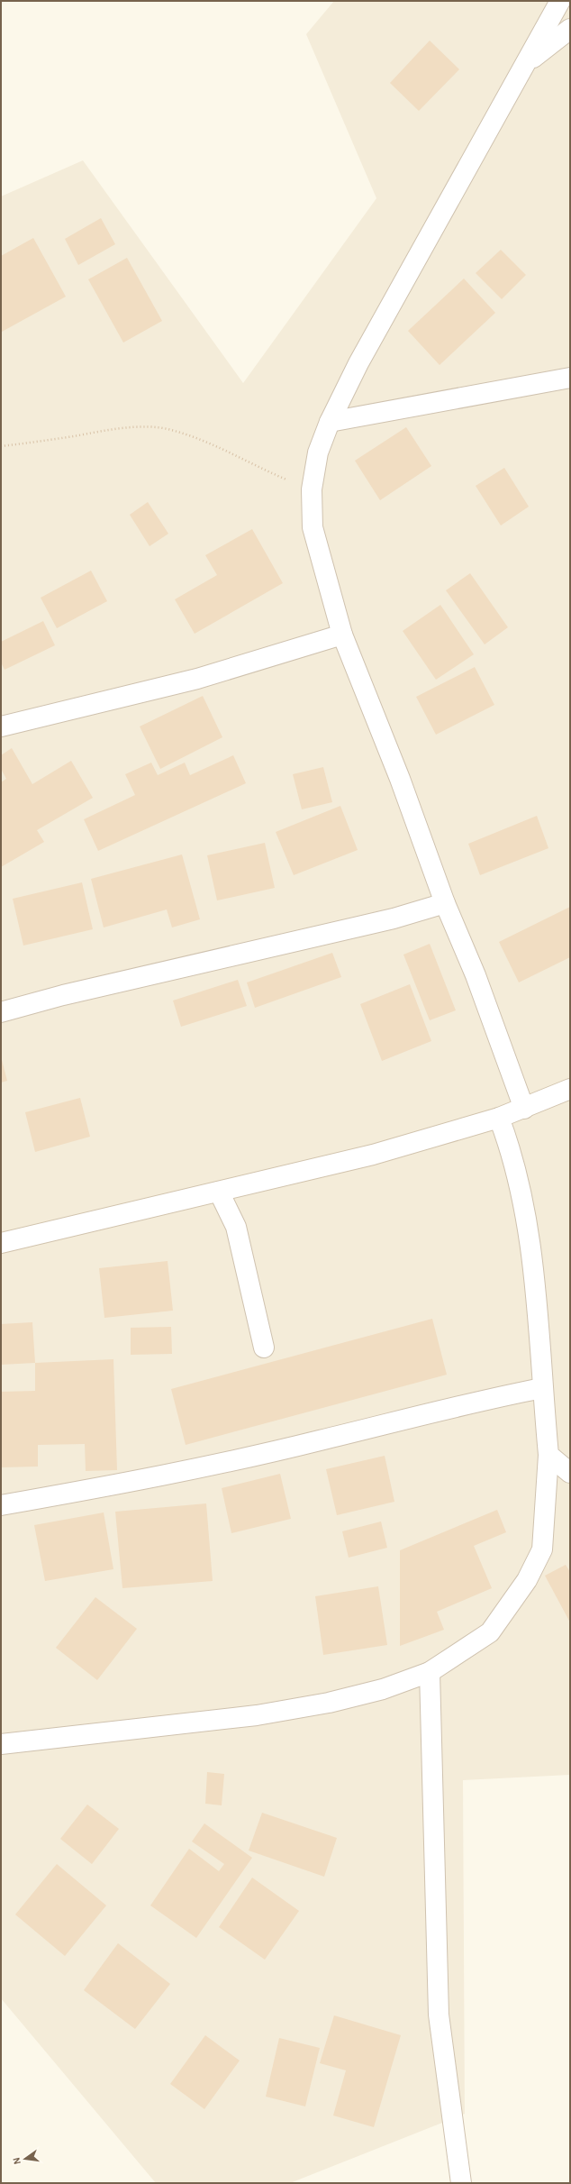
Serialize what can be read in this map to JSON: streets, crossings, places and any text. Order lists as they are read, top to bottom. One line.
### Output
{"north":"left"}
